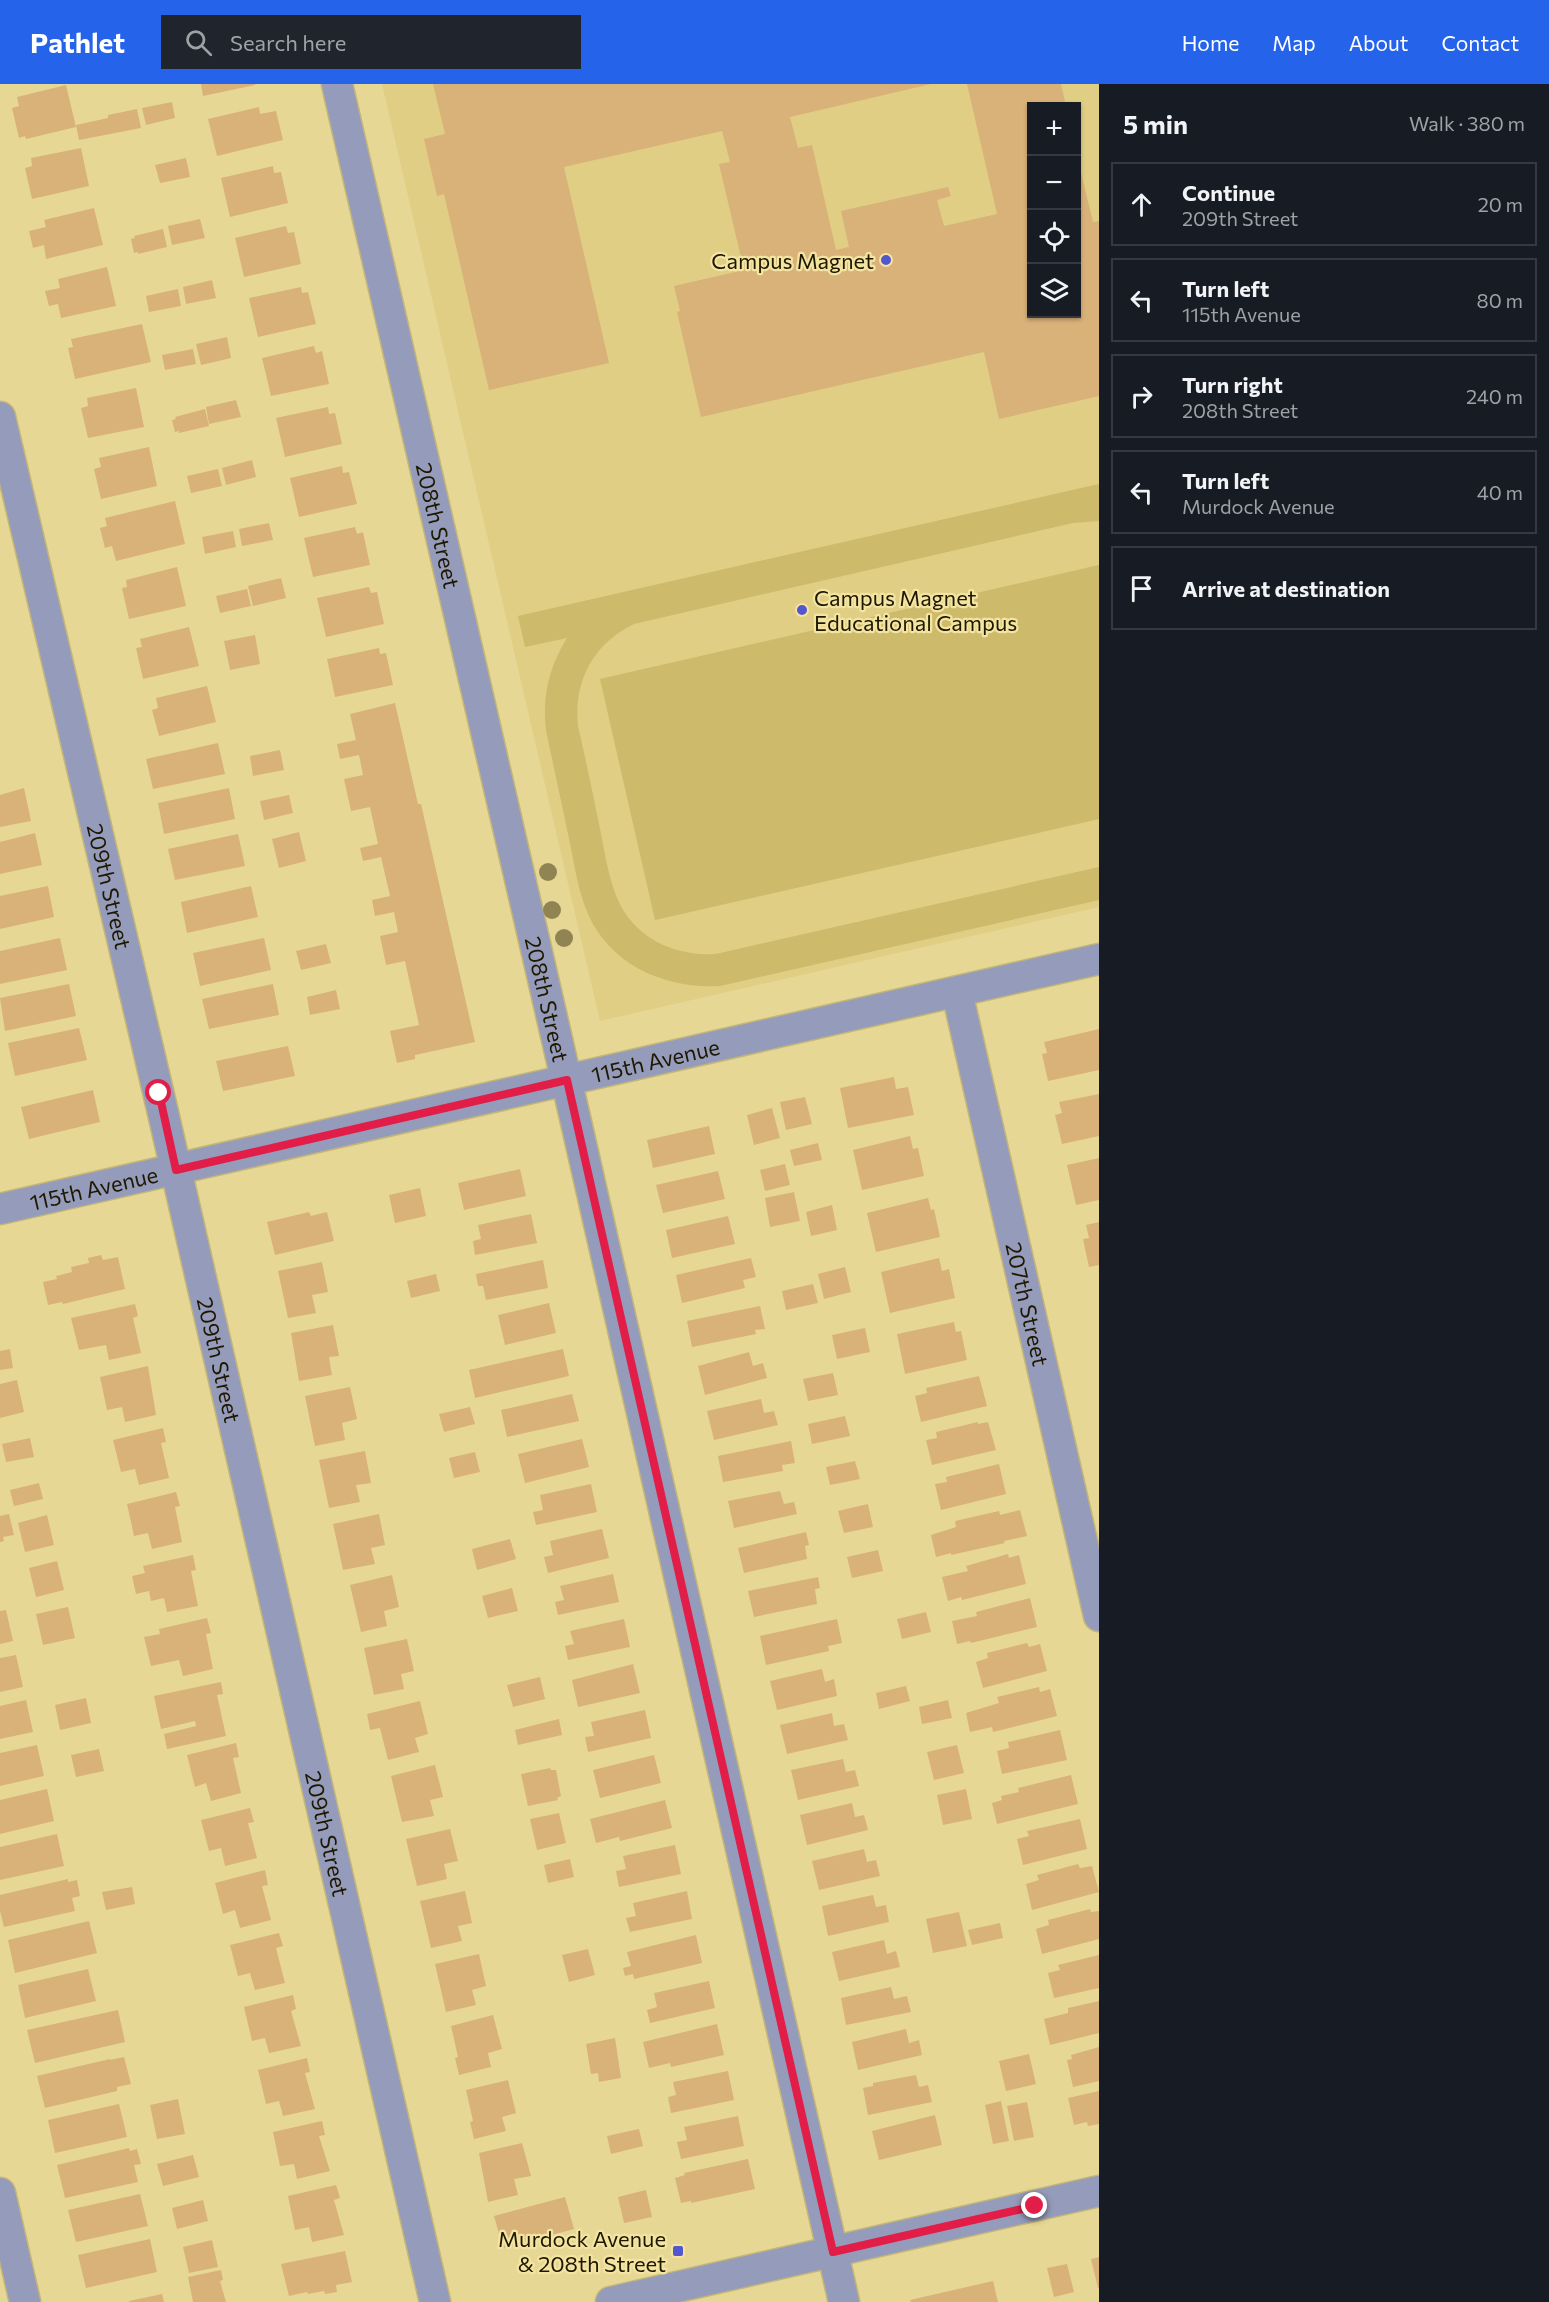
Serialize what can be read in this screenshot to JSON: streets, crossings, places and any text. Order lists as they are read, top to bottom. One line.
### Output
{"streets":{"street":["208th Street","209th Street","115th Avenue","207th Street"]},"crossings":[["208th Street","115th Avenue"],["209th Street","115th Avenue"],["115th Avenue","207th Street"]],"places":{"other":["Campus Magnet","Campus Magnet Educational Campus"],"transit":["Murdock Avenue & 208th Street"]},"page":{"header":"Pathlet","search":"Search here","nav":["Home","Map","About","Contact"],"heading":["5 min","Walk · 380 m"],"map_buttons":["+","−"],"list":[["Continue","209th Street","20 m"],["Turn left","115th Avenue","80 m"],["Turn right","208th Street","240 m"],["Turn left","Murdock Avenue","40 m"],"Arrive at destination"]}}
